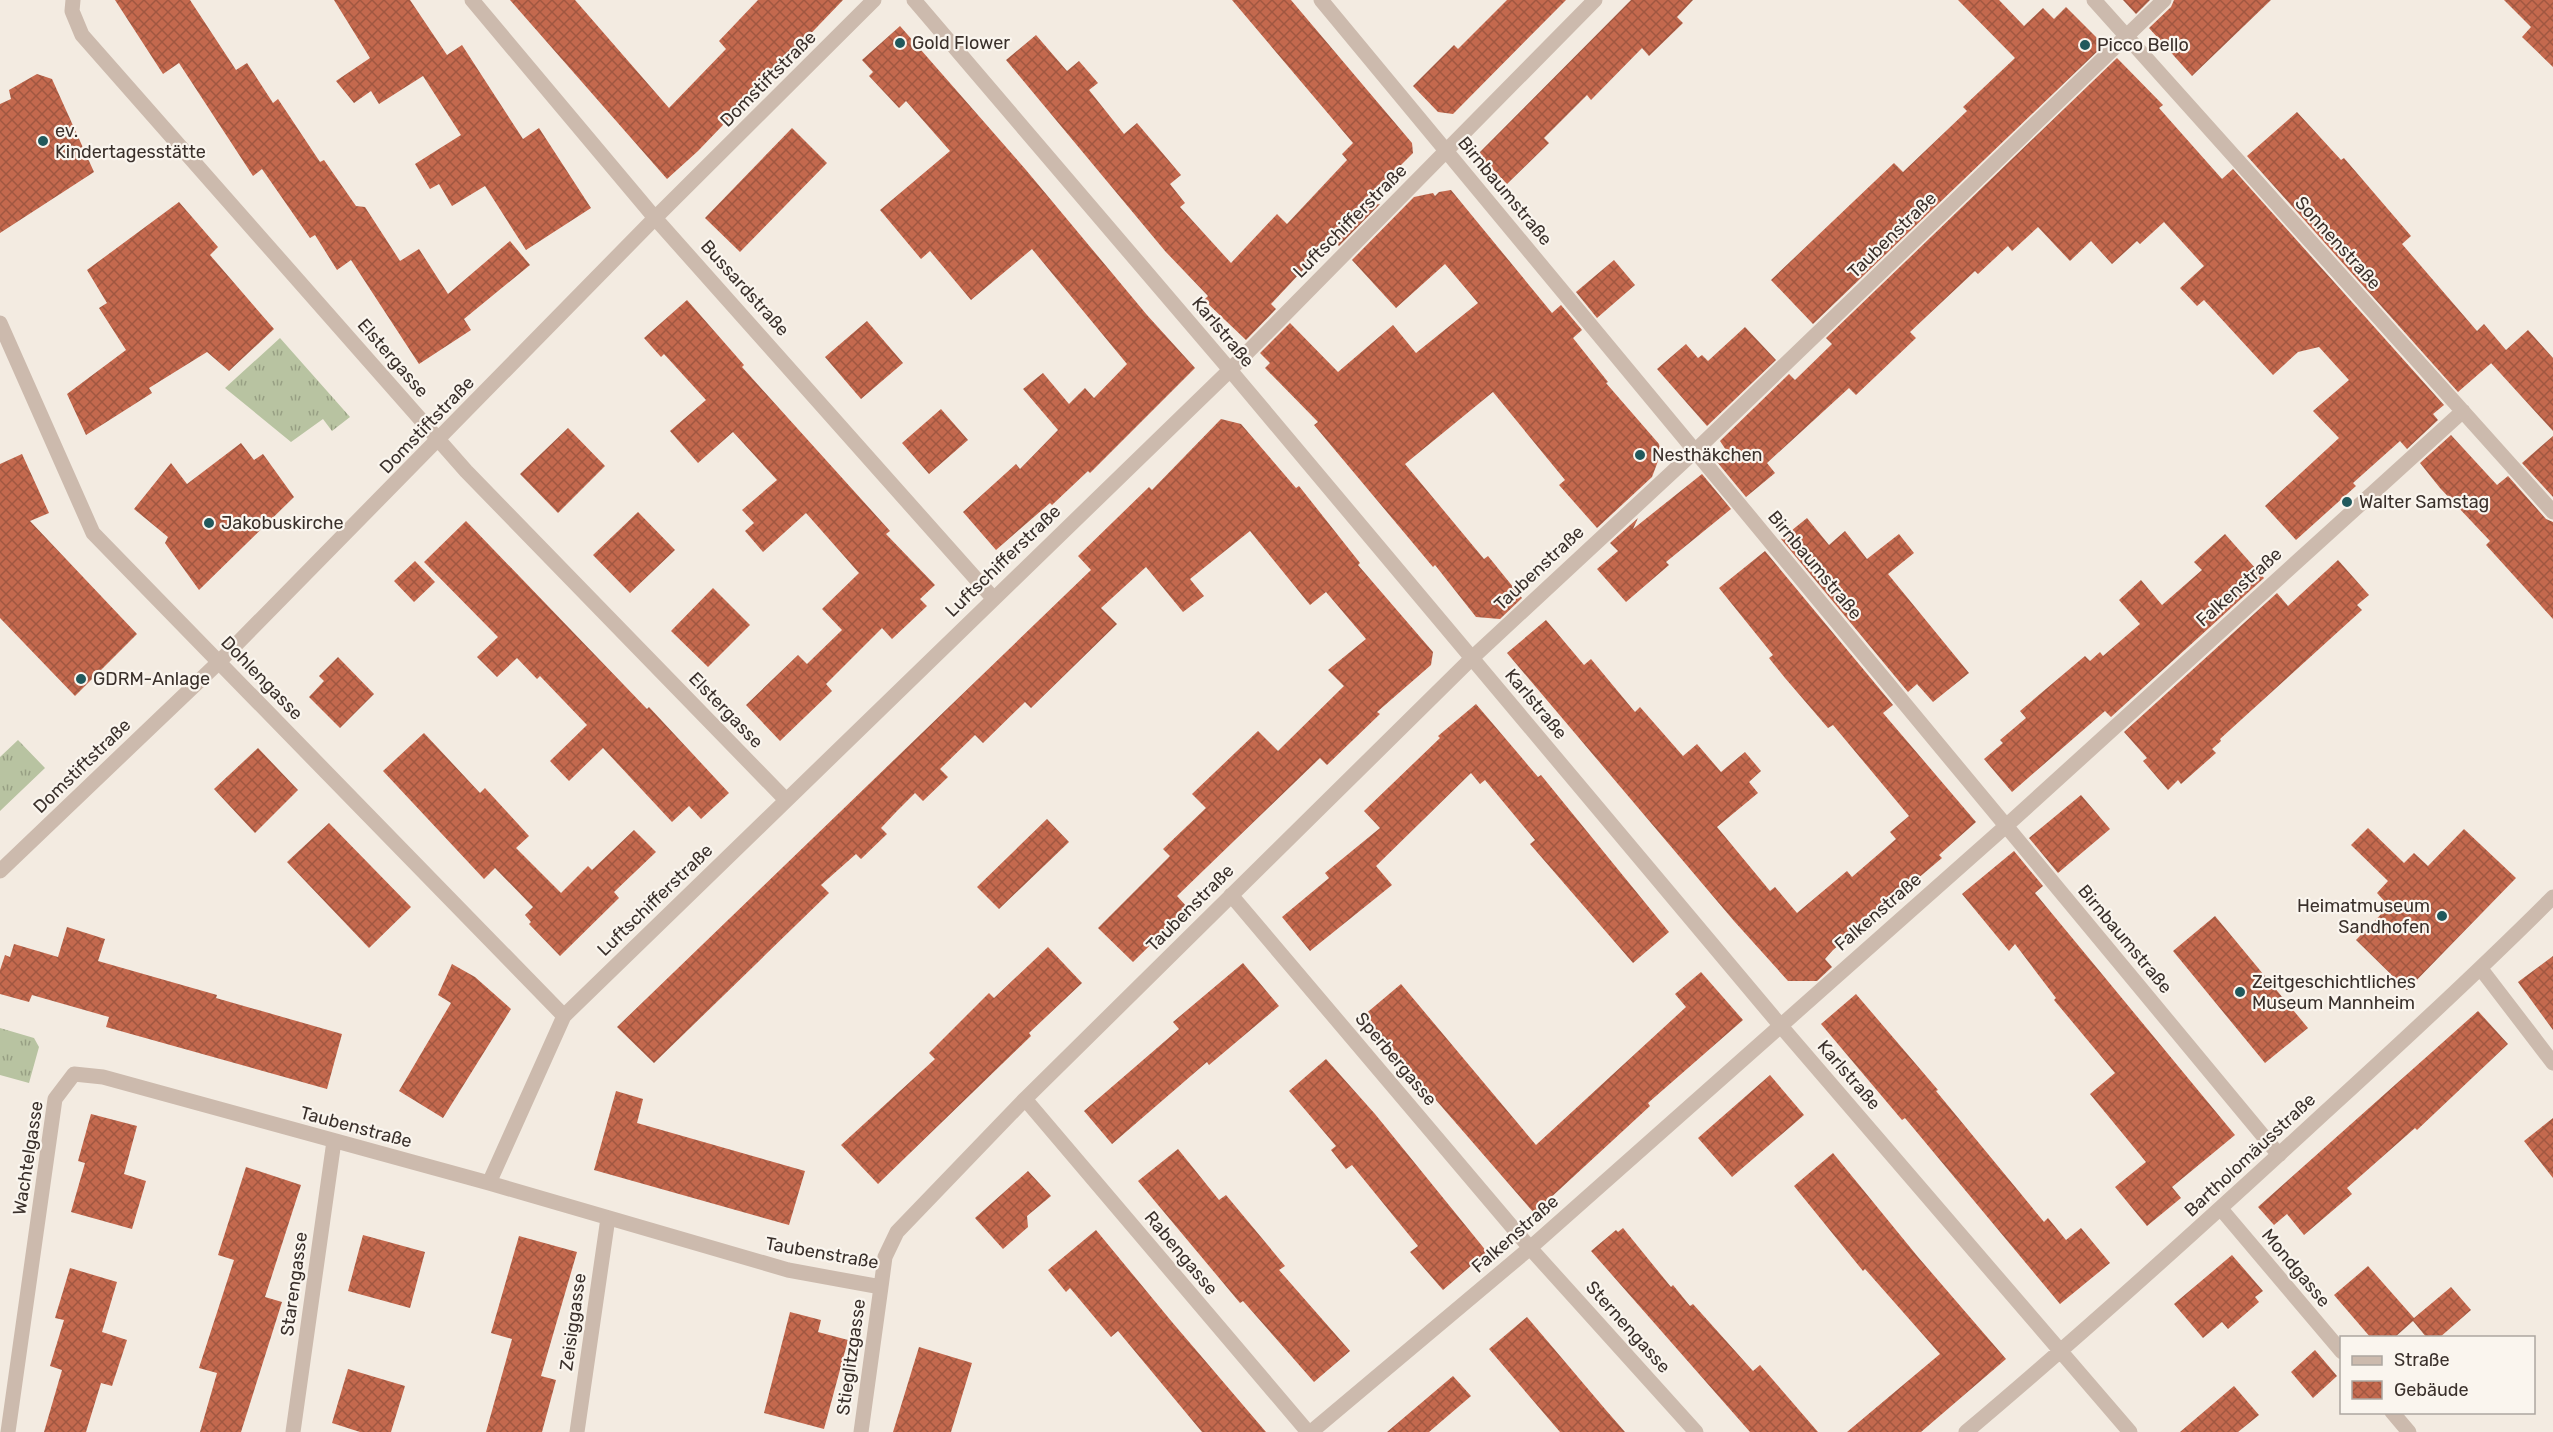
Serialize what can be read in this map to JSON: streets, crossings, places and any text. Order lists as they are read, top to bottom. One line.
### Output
{"streets":{"street":["Domstiftstraße","Birnbaumstraße","Luftschifferstraße","Taubenstraße","Sonnenstraße","Bussardstraße","Karlstraße","Elstergasse","Falkenstraße","Dohlengasse","Sperbergasse","Bartholomäusstraße","Wachtelgasse","Rabengasse","Mondgasse","Starengasse","Zeisiggasse","Sternengasse","Stieglitzgasse"]},"crossings":[["Domstiftstraße","Bussardstraße"],["Domstiftstraße","Elstergasse"],["Domstiftstraße","Dohlengasse"],["Birnbaumstraße","Luftschifferstraße"],["Birnbaumstraße","Taubenstraße"],["Birnbaumstraße","Falkenstraße"],["Birnbaumstraße","Bartholomäusstraße"],["Luftschifferstraße","Taubenstraße"],["Luftschifferstraße","Bussardstraße"],["Luftschifferstraße","Karlstraße"],["Luftschifferstraße","Elstergasse"],["Luftschifferstraße","Dohlengasse"],["Taubenstraße","Sonnenstraße"],["Taubenstraße","Karlstraße"],["Taubenstraße","Sperbergasse"],["Taubenstraße","Wachtelgasse"],["Taubenstraße","Rabengasse"],["Taubenstraße","Starengasse"],["Taubenstraße","Zeisiggasse"],["Taubenstraße","Stieglitzgasse"],["Sonnenstraße","Falkenstraße"],["Karlstraße","Falkenstraße"],["Karlstraße","Bartholomäusstraße"],["Falkenstraße","Sperbergasse"],["Falkenstraße","Rabengasse"],["Falkenstraße","Sternengasse"],["Sperbergasse","Sternengasse"],["Bartholomäusstraße","Mondgasse"]],"places":["Gold Flower","Picco Bello","ev. Kindertagesstätte","Nesthäkchen","Walter Samstag","Jakobuskirche","GDRM-Anlage","Heimatmuseum Sandhofen","Zeitgeschichtliches Museum Mannheim"],"legend":["Straße","Gebäude"]}
